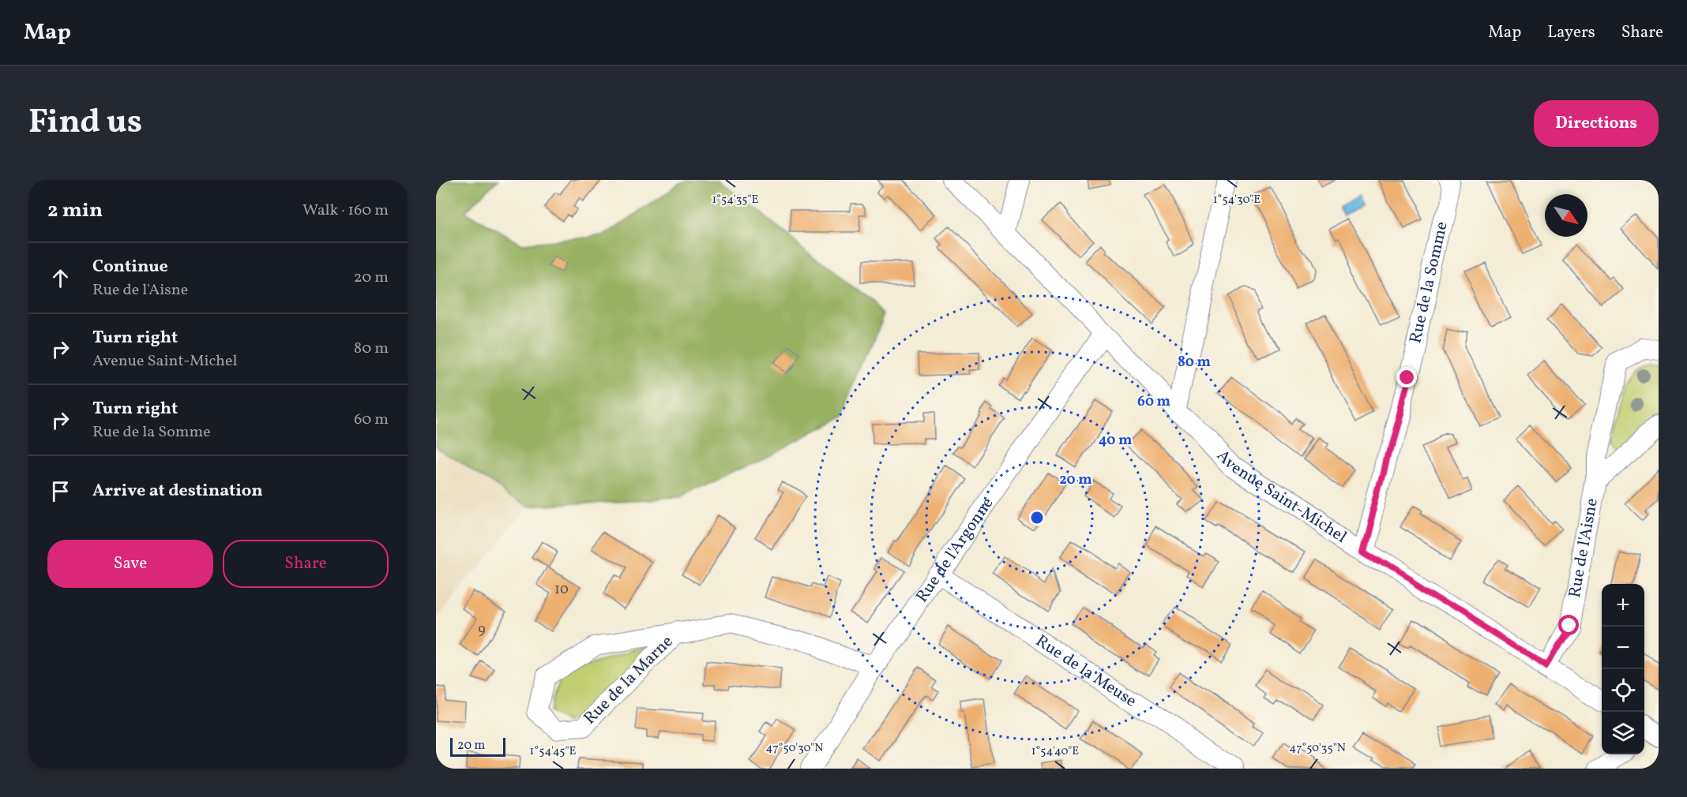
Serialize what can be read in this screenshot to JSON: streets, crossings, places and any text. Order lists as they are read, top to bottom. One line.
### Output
{"streets":{"street":["Rue de la Somme","Avenue Saint-Michel","Rue de l'Aisne","Rue de l'Argonne","Rue de la Meuse","Rue de la Marne"]},"crossings":[["Rue de la Somme","Avenue Saint-Michel"],["Avenue Saint-Michel","Rue de l'Aisne"],["Avenue Saint-Michel","Rue de l'Argonne"],["Rue de l'Argonne","Rue de la Meuse"],["Rue de l'Argonne","Rue de la Marne"]],"house_numbers":["10","9"],"scale_bar":"20 m","north":"bottom right","page":{"header":"Map","nav":["Map","Layers","Share"],"title":"Find us","buttons":["Directions",["Save","Share"]],"heading":["2 min","Walk · 160 m"],"list":[["Continue","Rue de l'Aisne","20 m"],["Turn right","Avenue Saint-Michel","80 m"],["Turn right","Rue de la Somme","60 m"],"Arrive at destination"],"map_buttons":["+","−"],"scale":"20 m"},"coordinates":["1°54'35\"E","1°54'30\"E","47°50'30\"N","47°50'35\"N","1°54'45\"E","1°54'40\"E"],"rings":["80 m","60 m","40 m","20 m"]}
